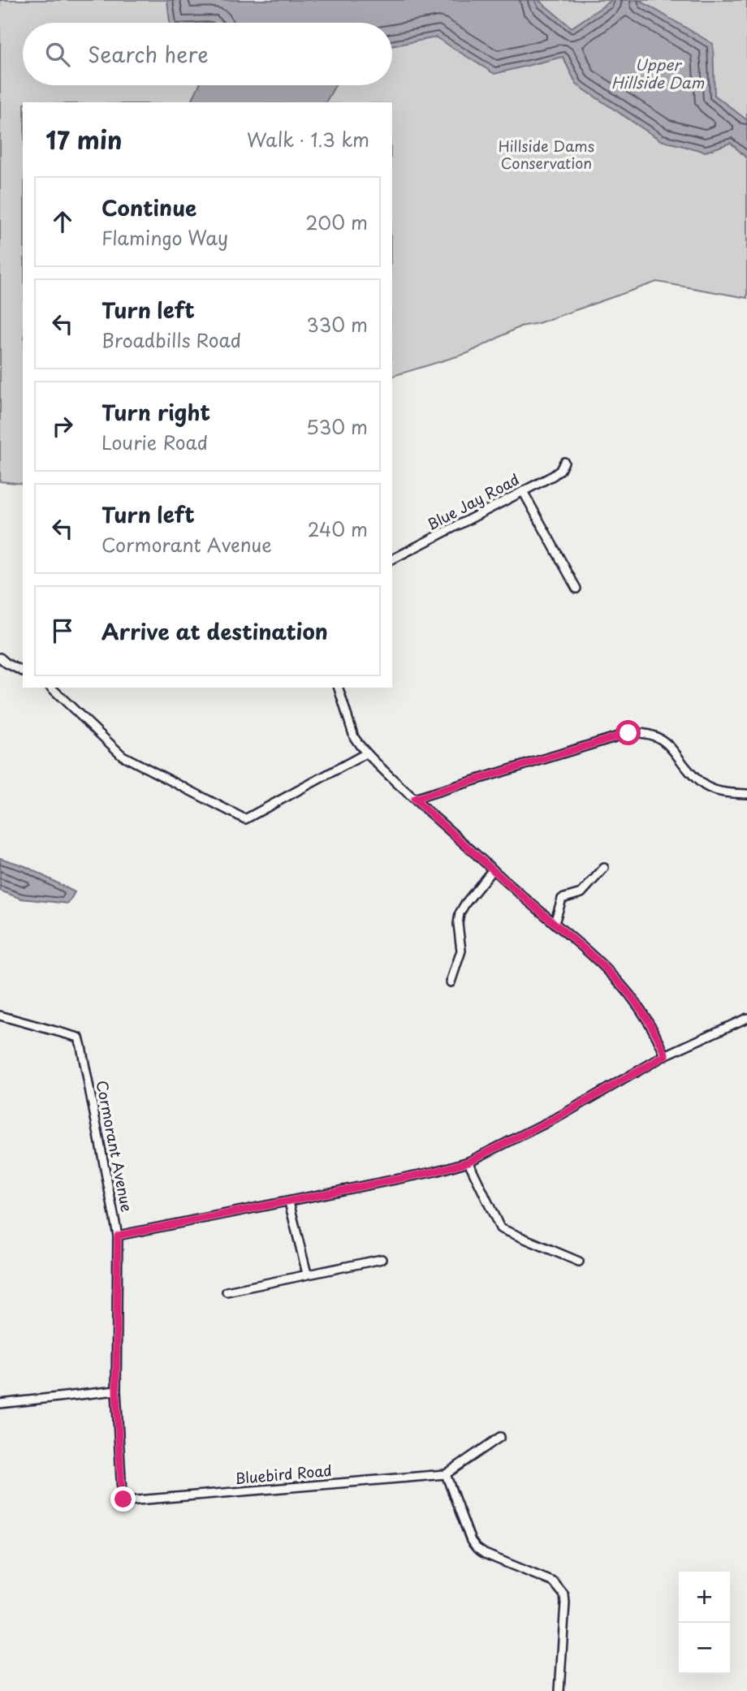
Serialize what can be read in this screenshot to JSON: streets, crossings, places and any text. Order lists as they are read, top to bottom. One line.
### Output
{"streets":{"street":["Blue Jay Road","Cormorant Avenue","Bluebird Road"]},"crossings":[["Cormorant Avenue","Bluebird Road"]],"water":["Upper Hillside Dam"],"parks":["Hillside Dams Conservation"],"page":{"search":"Search here","heading":["17 min","Walk · 1.3 km"],"list":[["Continue","Flamingo Way","200 m"],["Turn left","Broadbills Road","330 m"],["Turn right","Lourie Road","530 m"],["Turn left","Cormorant Avenue","240 m"],"Arrive at destination"],"map_buttons":["+","−"]}}
